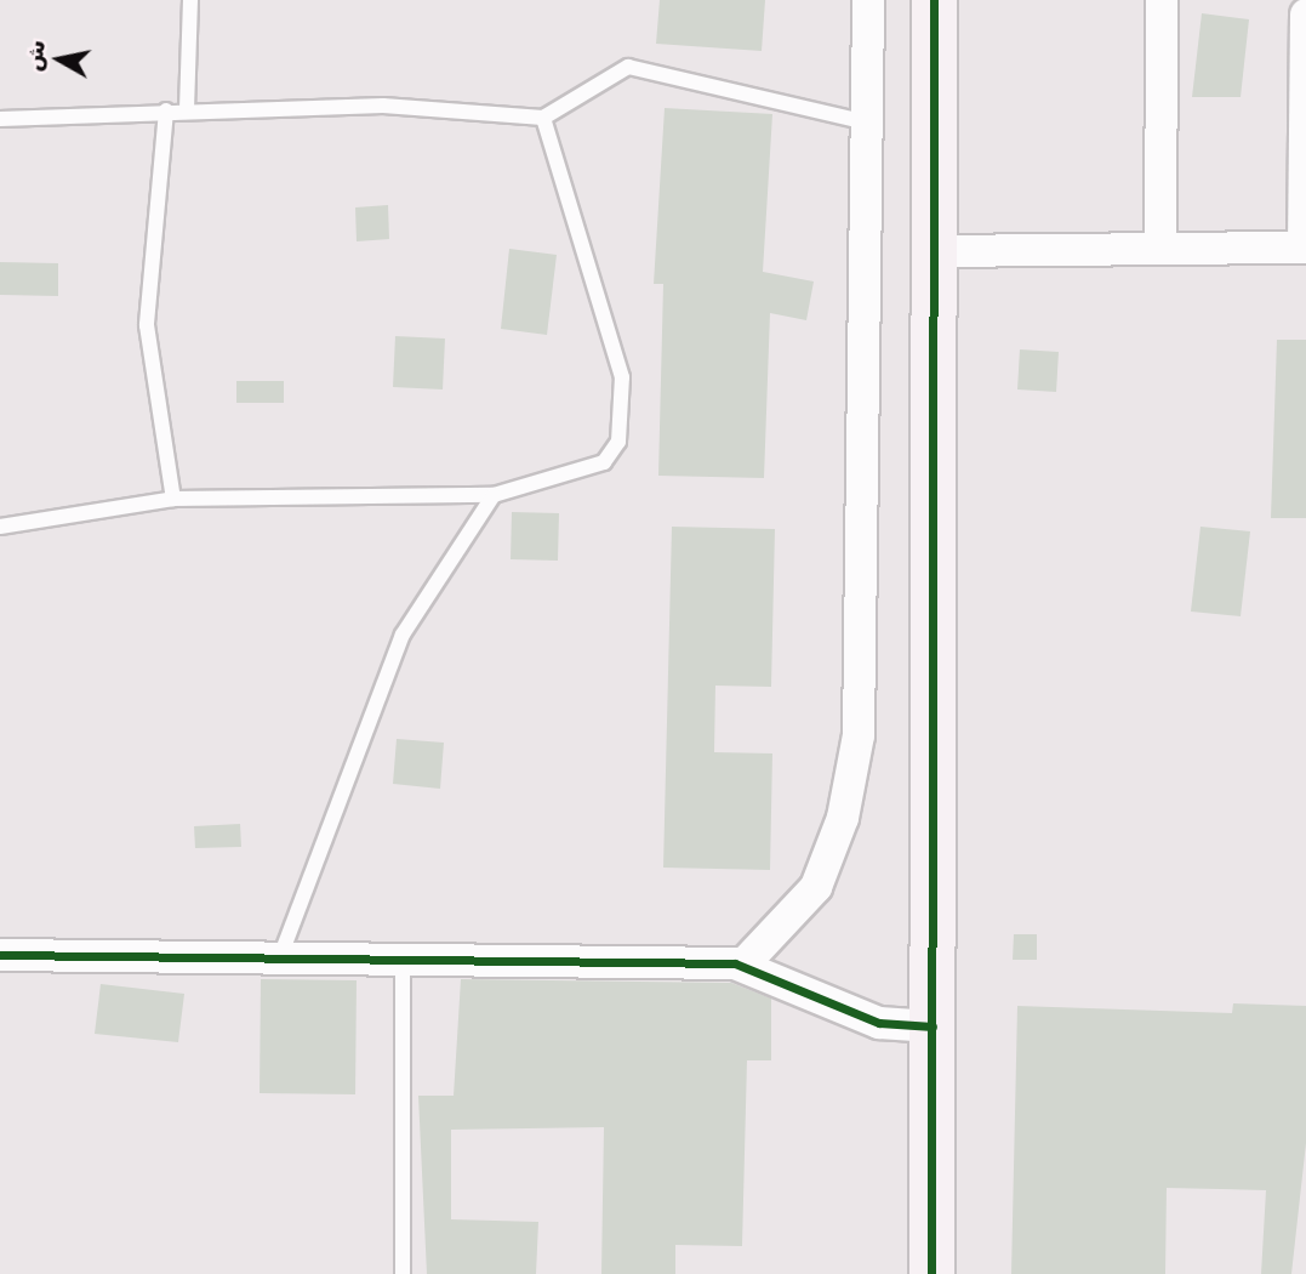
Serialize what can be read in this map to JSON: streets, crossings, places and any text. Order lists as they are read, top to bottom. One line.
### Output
{"north":"left"}
